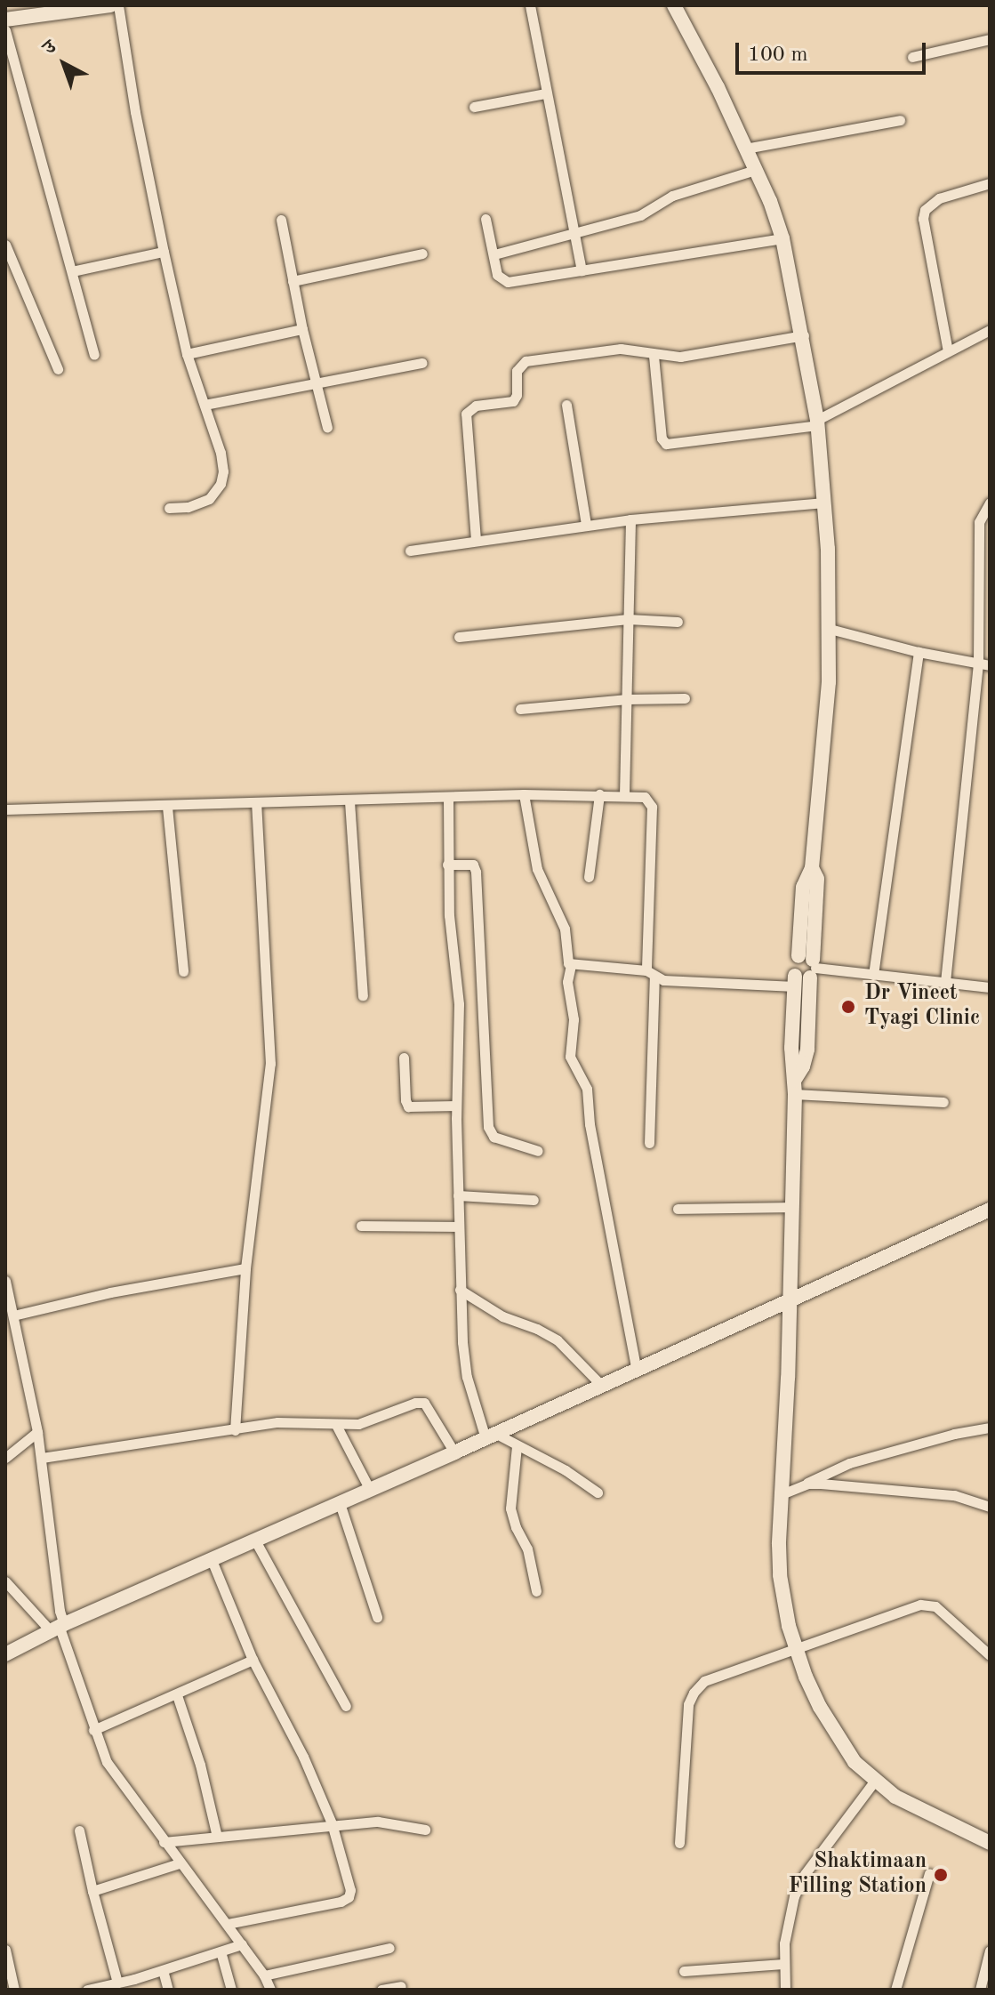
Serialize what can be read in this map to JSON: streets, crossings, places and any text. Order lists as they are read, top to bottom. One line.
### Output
{"places":["Dr Vineet Tyagi Clinic","Shaktimaan Filling Station"],"scale_bar":"100 m","north":"top left"}
